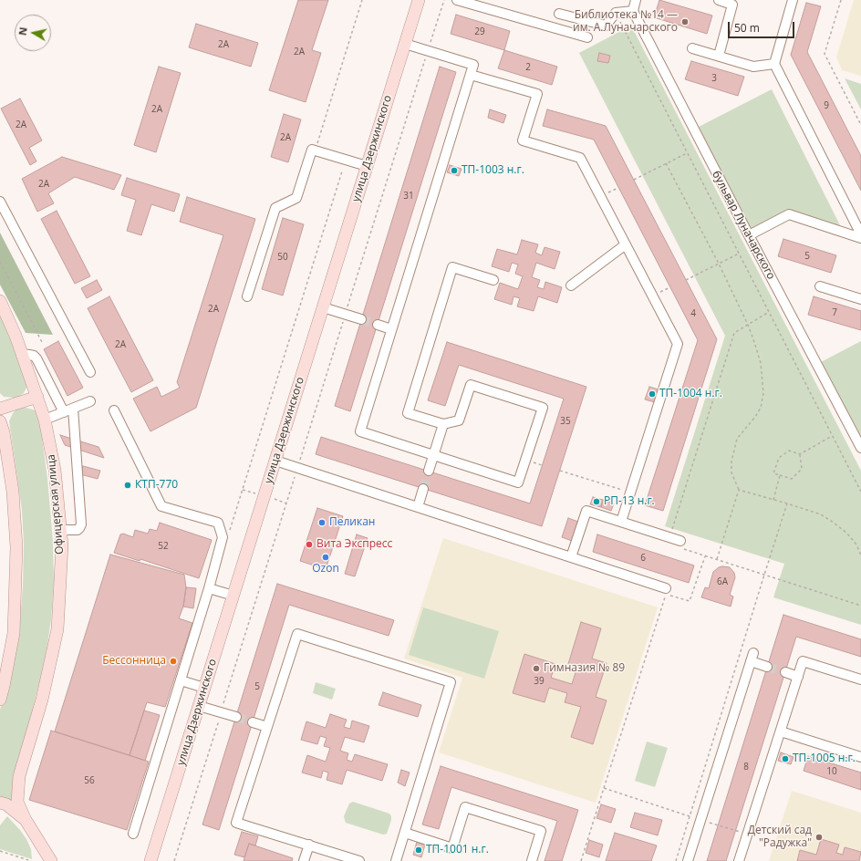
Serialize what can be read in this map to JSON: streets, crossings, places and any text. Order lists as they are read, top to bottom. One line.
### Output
{"streets":{"main road":["улица Дзержинского","Офицерская улица"],"street":["бульвар Луначарского"]},"places":["Библиотека №14 — им. А.Луначарского","ТП-1003 н.г.","ТП-1004 н.г.","КТП-770","РП-13 н.г.","Пеликан","Вита Экспресс","Ozon","Бессонница","Гимназия № 89","ТП-1005 н.г.","Детский сад \"Радужка\"","ТП-1001 н.г."],"house_numbers":["29","2А","2А","2","3","9","2А","2А","2А","2А","31","5","50","2А","7","4","2А","35","52","6","6А","39","5","8","10","56"],"scale_bar":"50 m","north":"left"}
